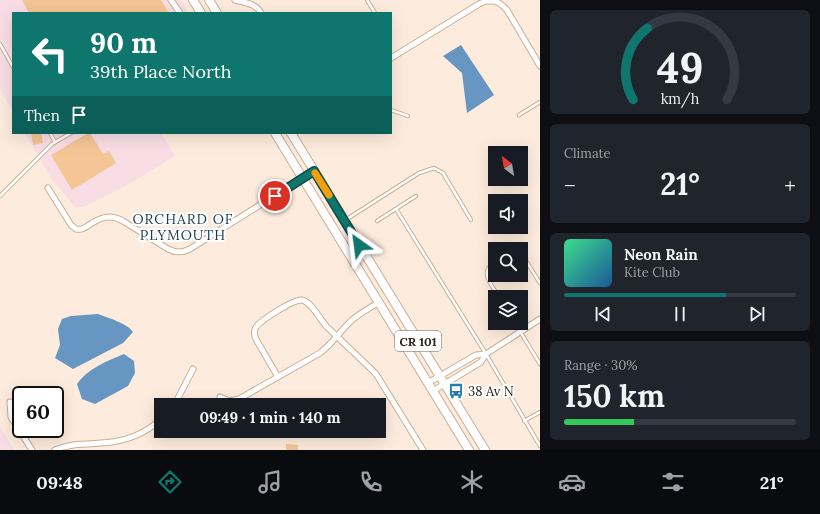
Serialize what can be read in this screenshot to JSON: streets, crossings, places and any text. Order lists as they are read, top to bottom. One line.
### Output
{"streets":{"main road":["CR 101"]},"districts":["ORCHARD OF PLYMOUTH"],"places":{"bus stop":["38 Av N"]},"north":"top left","page":{"turn":["90 m","39th Place North"],"then":"Then","tile":["Climate",["Range · 30%","150 km"]],"heat":["−","21°","+"],"song":["Neon Rain","Kite Club"],"limit":"60","trip":"09:49 · 1 min · 140 m","tabs":["09:48","21°"],"gauge":["49","km/h"]}}
